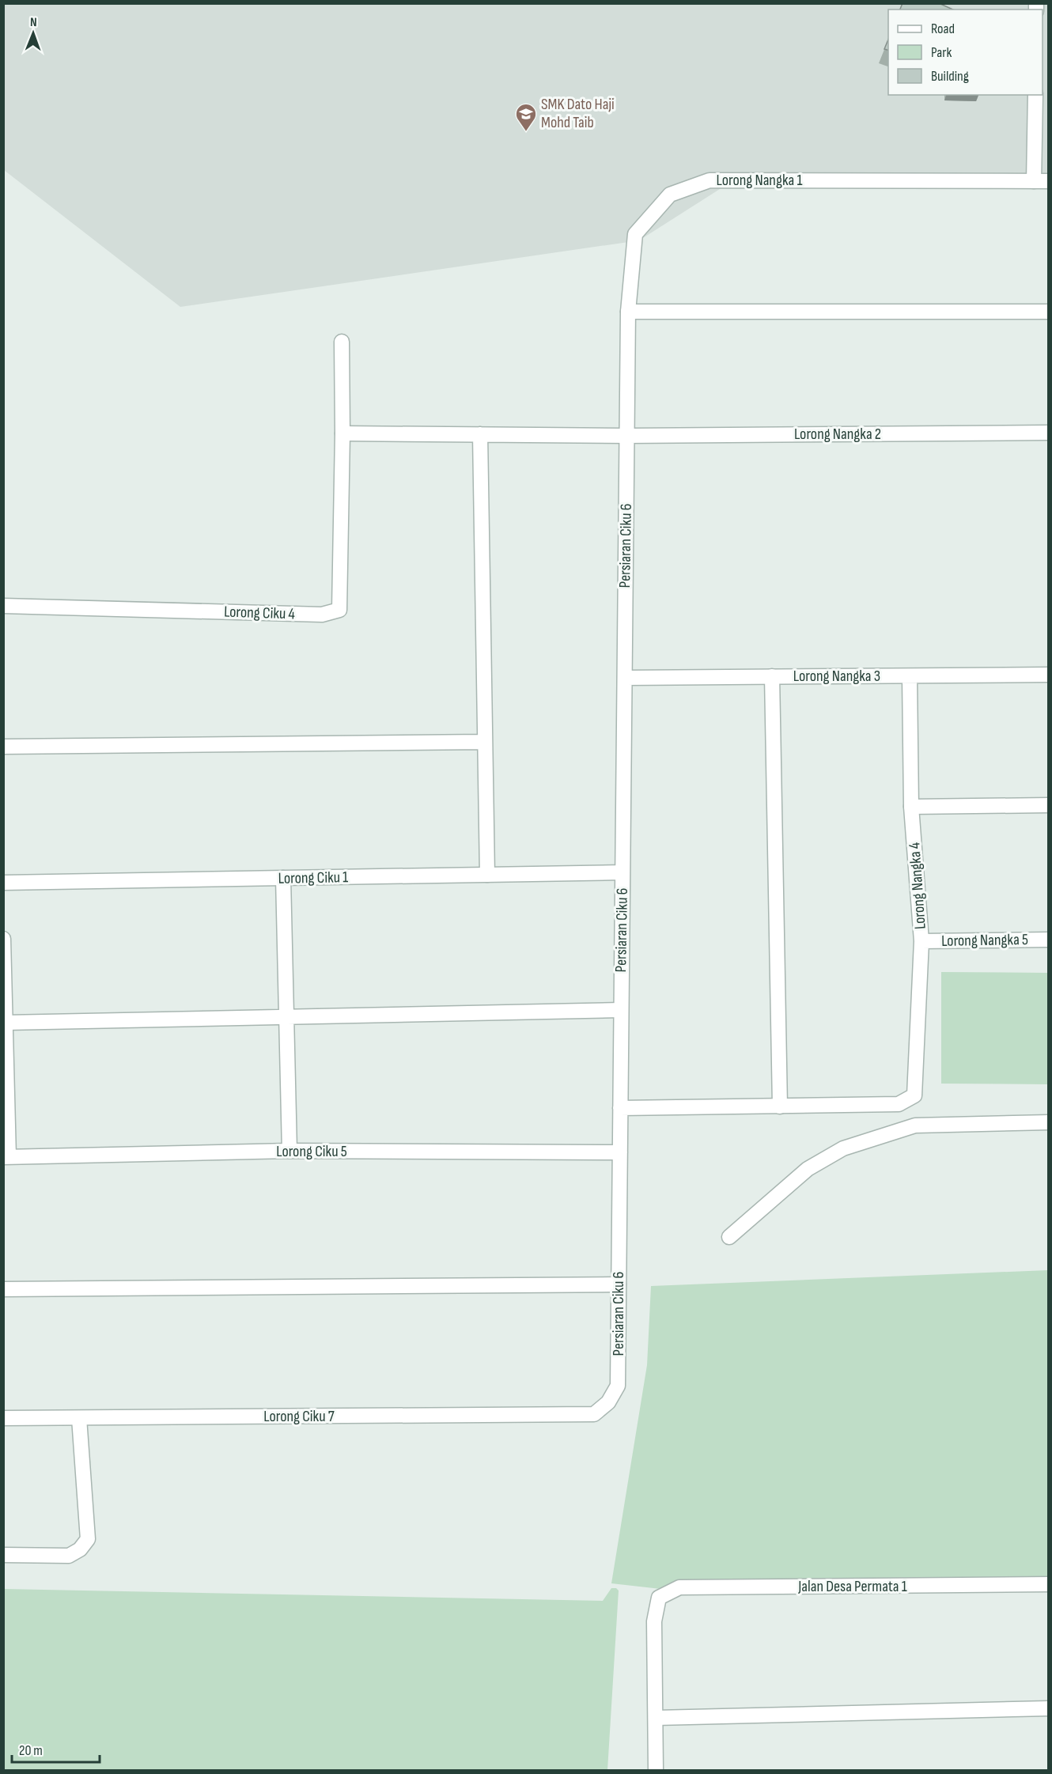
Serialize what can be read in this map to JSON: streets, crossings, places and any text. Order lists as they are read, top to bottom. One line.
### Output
{"streets":{"street":["Lorong Nangka 1","Lorong Nangka 2","Persiaran Ciku 6","Lorong Ciku 4","Lorong Nangka 3","Lorong Ciku 1","Lorong Nangka 4","Lorong Nangka 5","Lorong Ciku 5","Lorong Ciku 7","Jalan Desa Permata 1"]},"crossings":[["Lorong Nangka 1","Lorong Nangka 2"],["Lorong Nangka 1","Persiaran Ciku 6"],["Lorong Nangka 2","Persiaran Ciku 6"],["Lorong Nangka 2","Lorong Ciku 4"],["Persiaran Ciku 6","Lorong Nangka 3"],["Persiaran Ciku 6","Lorong Ciku 1"],["Persiaran Ciku 6","Lorong Ciku 5"],["Persiaran Ciku 6","Lorong Ciku 7"],["Lorong Nangka 3","Lorong Nangka 4"],["Lorong Nangka 4","Lorong Nangka 5"]],"places":{"school or university":["SMK Dato Haji Mohd Taib"]},"legend":["Road","Park","Building"],"scale_bar":"20 m","north":"top"}
